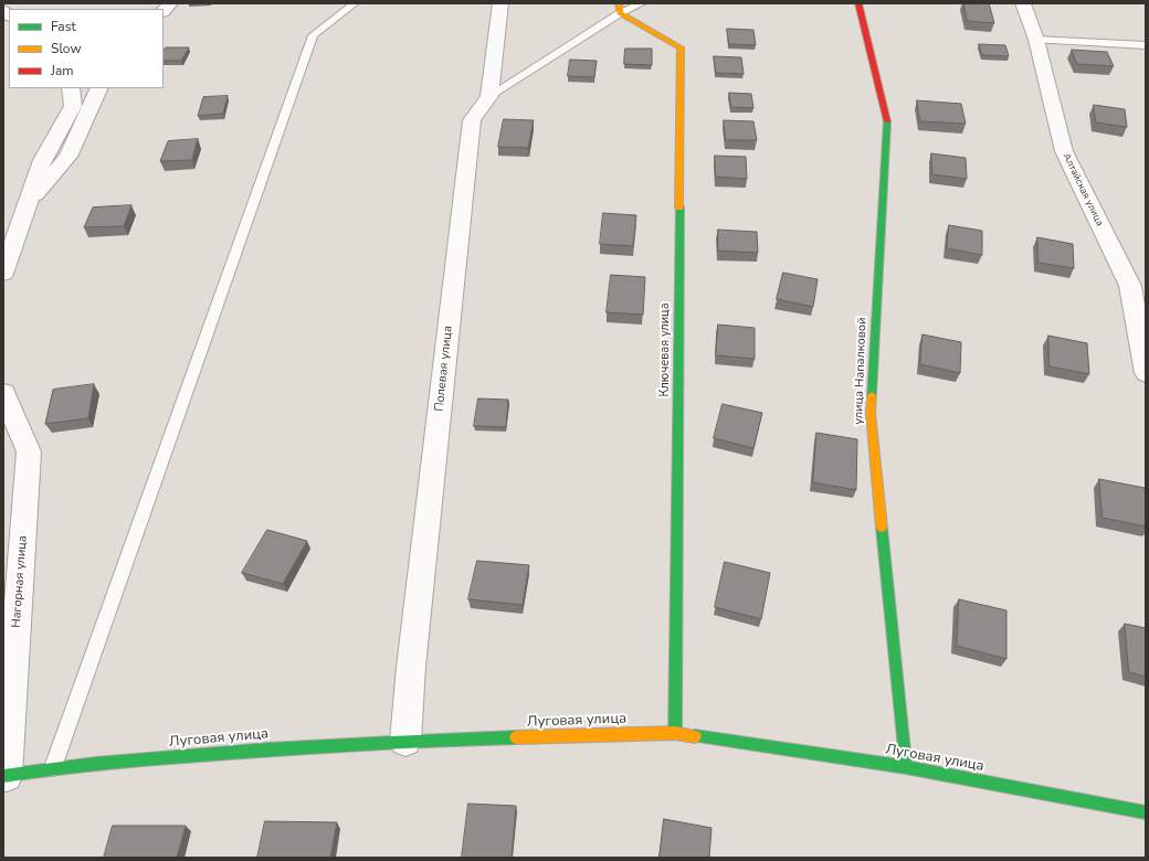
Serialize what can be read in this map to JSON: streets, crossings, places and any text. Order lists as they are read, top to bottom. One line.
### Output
{"streets":{"street":["Алтайская улица","Ключевая улица","Полевая улица","улица Напалковой","Нагорная улица","Луговая улица"]},"crossings":[["Ключевая улица","Луговая улица"],["Полевая улица","Луговая улица"],["улица Напалковой","Луговая улица"],["Нагорная улица","Луговая улица"]],"legend":["Fast","Slow","Jam"]}
